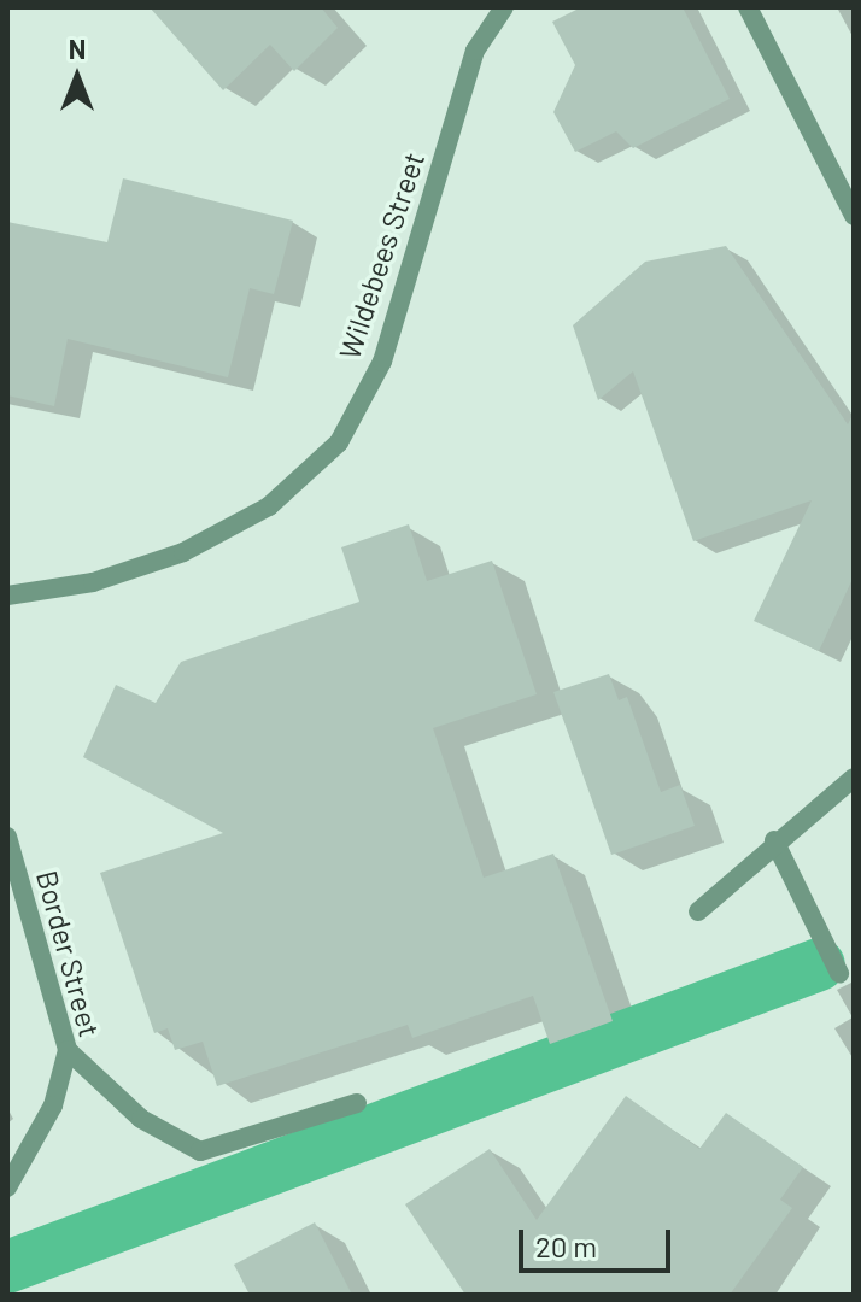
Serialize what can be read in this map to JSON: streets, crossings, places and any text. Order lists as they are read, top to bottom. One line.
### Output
{"streets":{"street":["Wildebees Street","Border Street"]},"scale_bar":"20 m","north":"top"}
